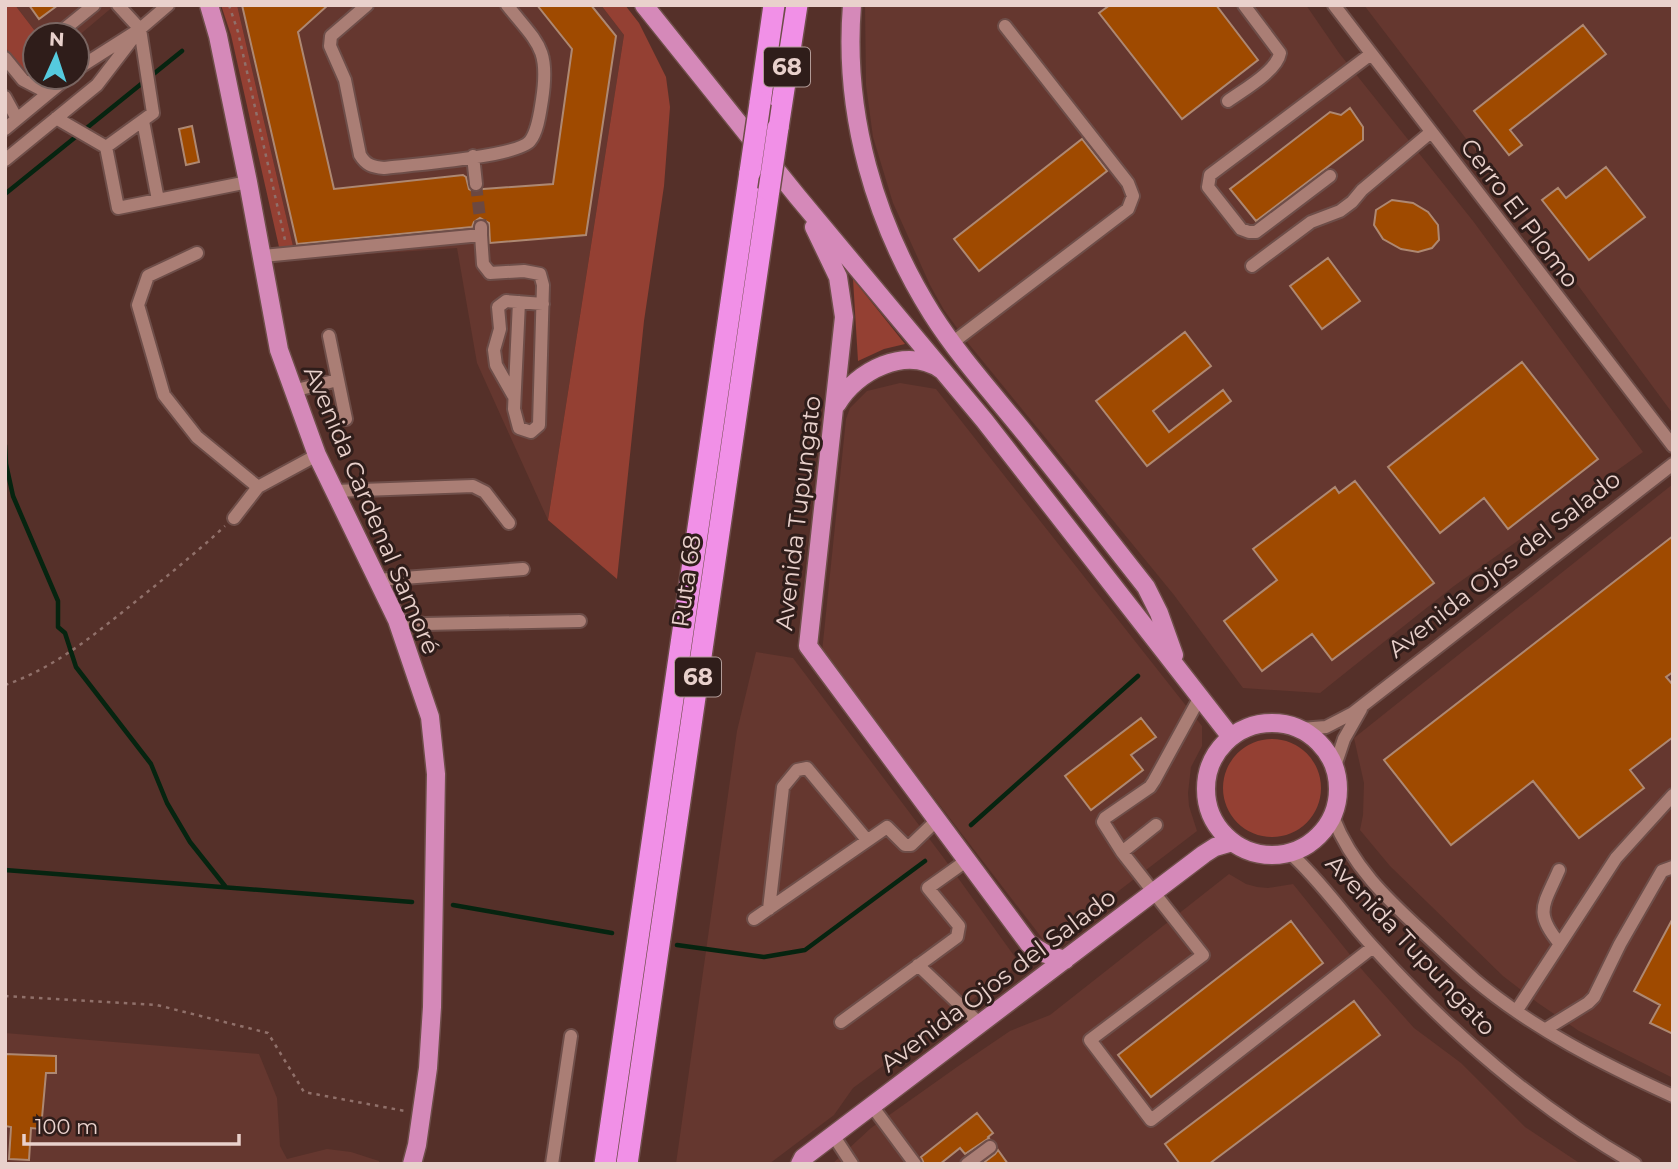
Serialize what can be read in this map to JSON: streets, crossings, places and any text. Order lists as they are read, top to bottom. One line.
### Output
{"streets":{"highway":["68","Ruta 68"],"main road":["Avenida Cardenal Samoré","Avenida Tupungato","Avenida Ojos del Salado"],"street":["Cerro El Plomo"]},"crossings":[["Avenida Tupungato","Avenida Ojos del Salado"]],"scale_bar":"100 m","north":"top"}
